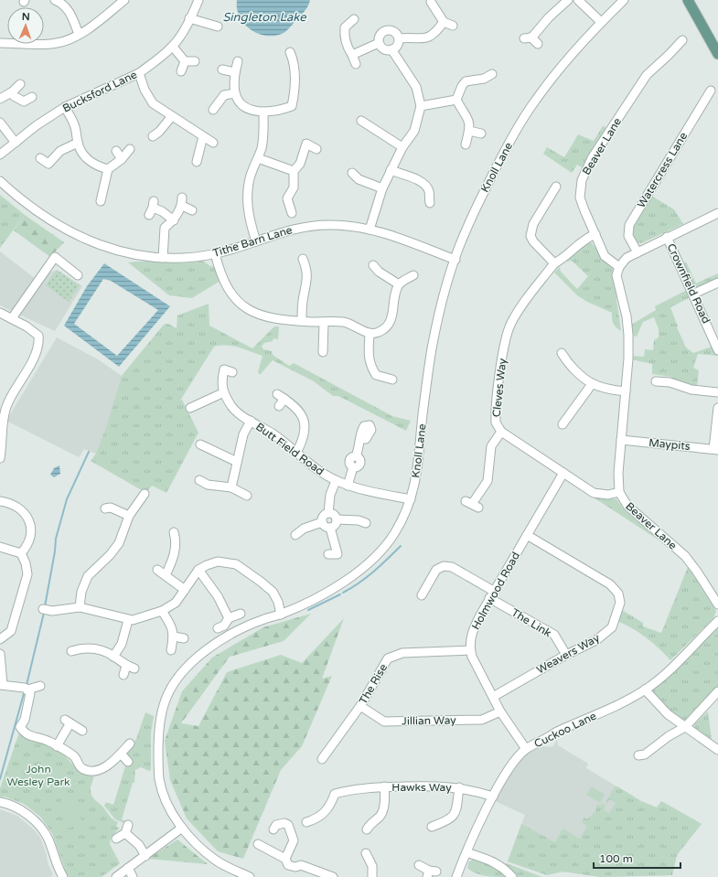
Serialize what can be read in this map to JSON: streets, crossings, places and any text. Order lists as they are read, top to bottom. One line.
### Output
{"streets":{"street":["Bucksford Lane","Beaver Lane","Knoll Lane","Watercress Lane","Tithe Barn Lane","Crownfield Road","Cleves Way","Maypits","Butt Field Road","Holmwood Road","The Link","Weavers Way","The Rise","Jillian Way","Cuckoo Lane","Hawks Way"]},"crossings":[["Beaver Lane","Cleves Way"],["Beaver Lane","Maypits"],["Knoll Lane","Tithe Barn Lane"],["Knoll Lane","Butt Field Road"],["Cleves Way","Holmwood Road"],["Holmwood Road","The Link"],["Holmwood Road","Weavers Way"],["Holmwood Road","The Rise"],["The Link","Weavers Way"],["The Rise","Jillian Way"],["Cuckoo Lane","Hawks Way"]],"water":["Singleton Lake"],"parks":["John Wesley Park"],"scale_bar":"100 m","north":"top"}
